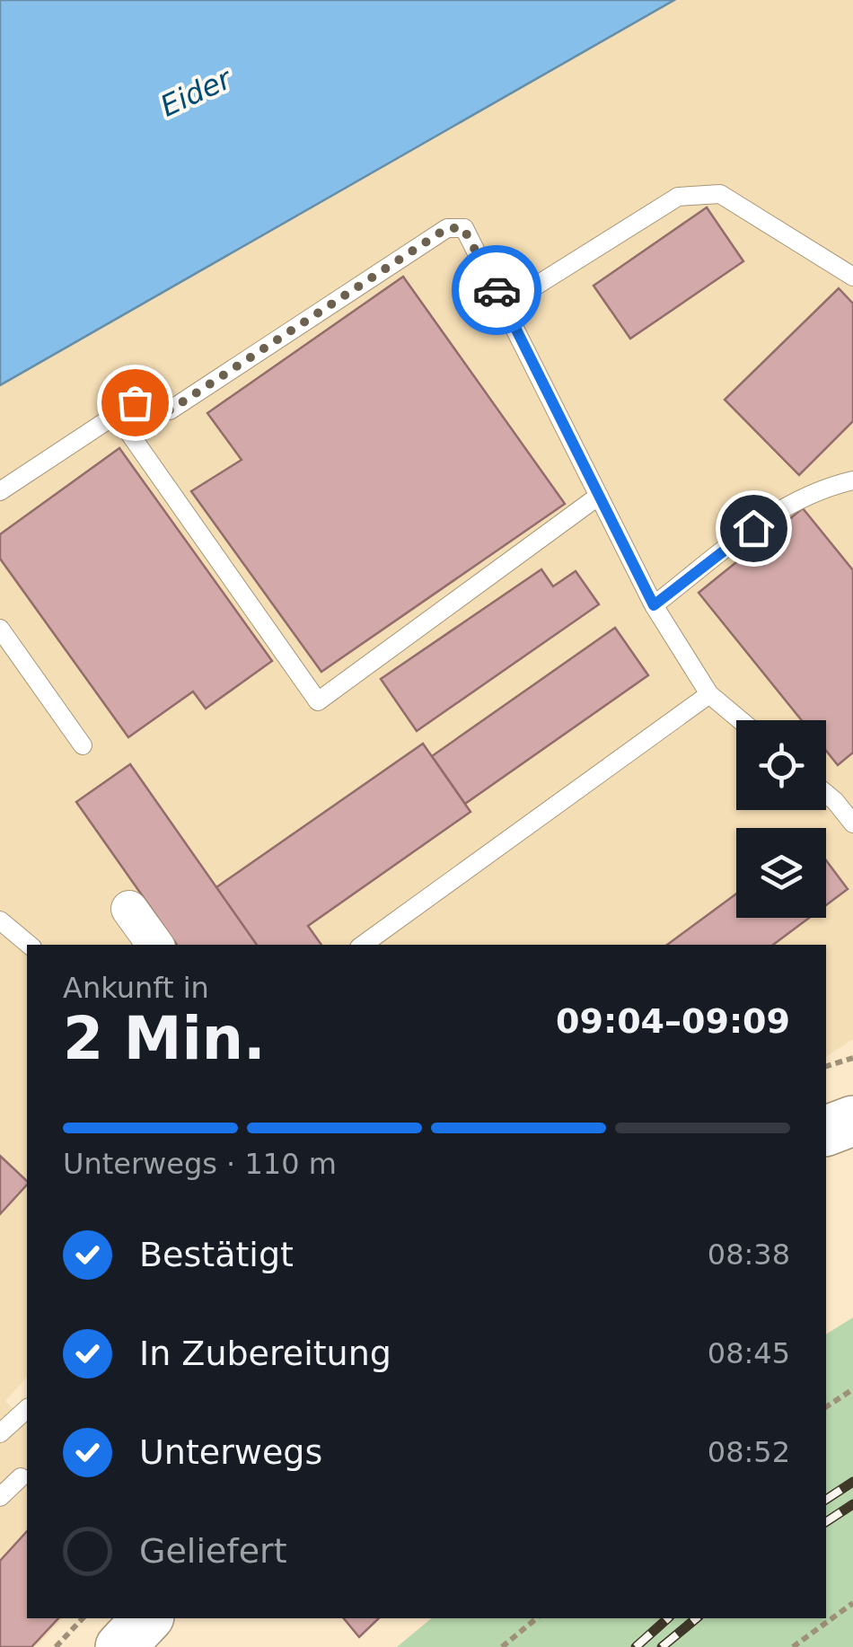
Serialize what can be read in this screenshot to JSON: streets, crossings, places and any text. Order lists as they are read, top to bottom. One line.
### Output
{"water":["Eider"],"page":{"heading":["2 Min.","Ankunft in","09:04–09:09"],"bar":"Unterwegs · 110 m","list":[["Bestätigt","08:38"],["In Zubereitung","08:45"],["Unterwegs","08:52"],"Geliefert"]}}
